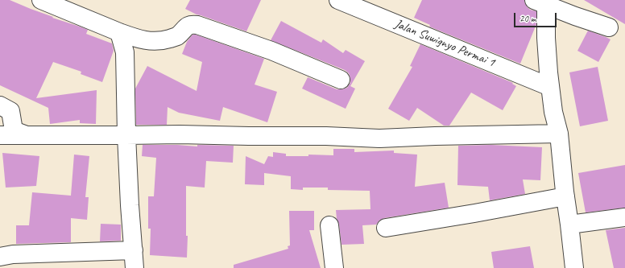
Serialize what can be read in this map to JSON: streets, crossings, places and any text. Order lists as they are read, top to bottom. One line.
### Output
{"streets":{"street":["Jalan Suwignyo Permai 1"]},"scale_bar":"20 m"}
